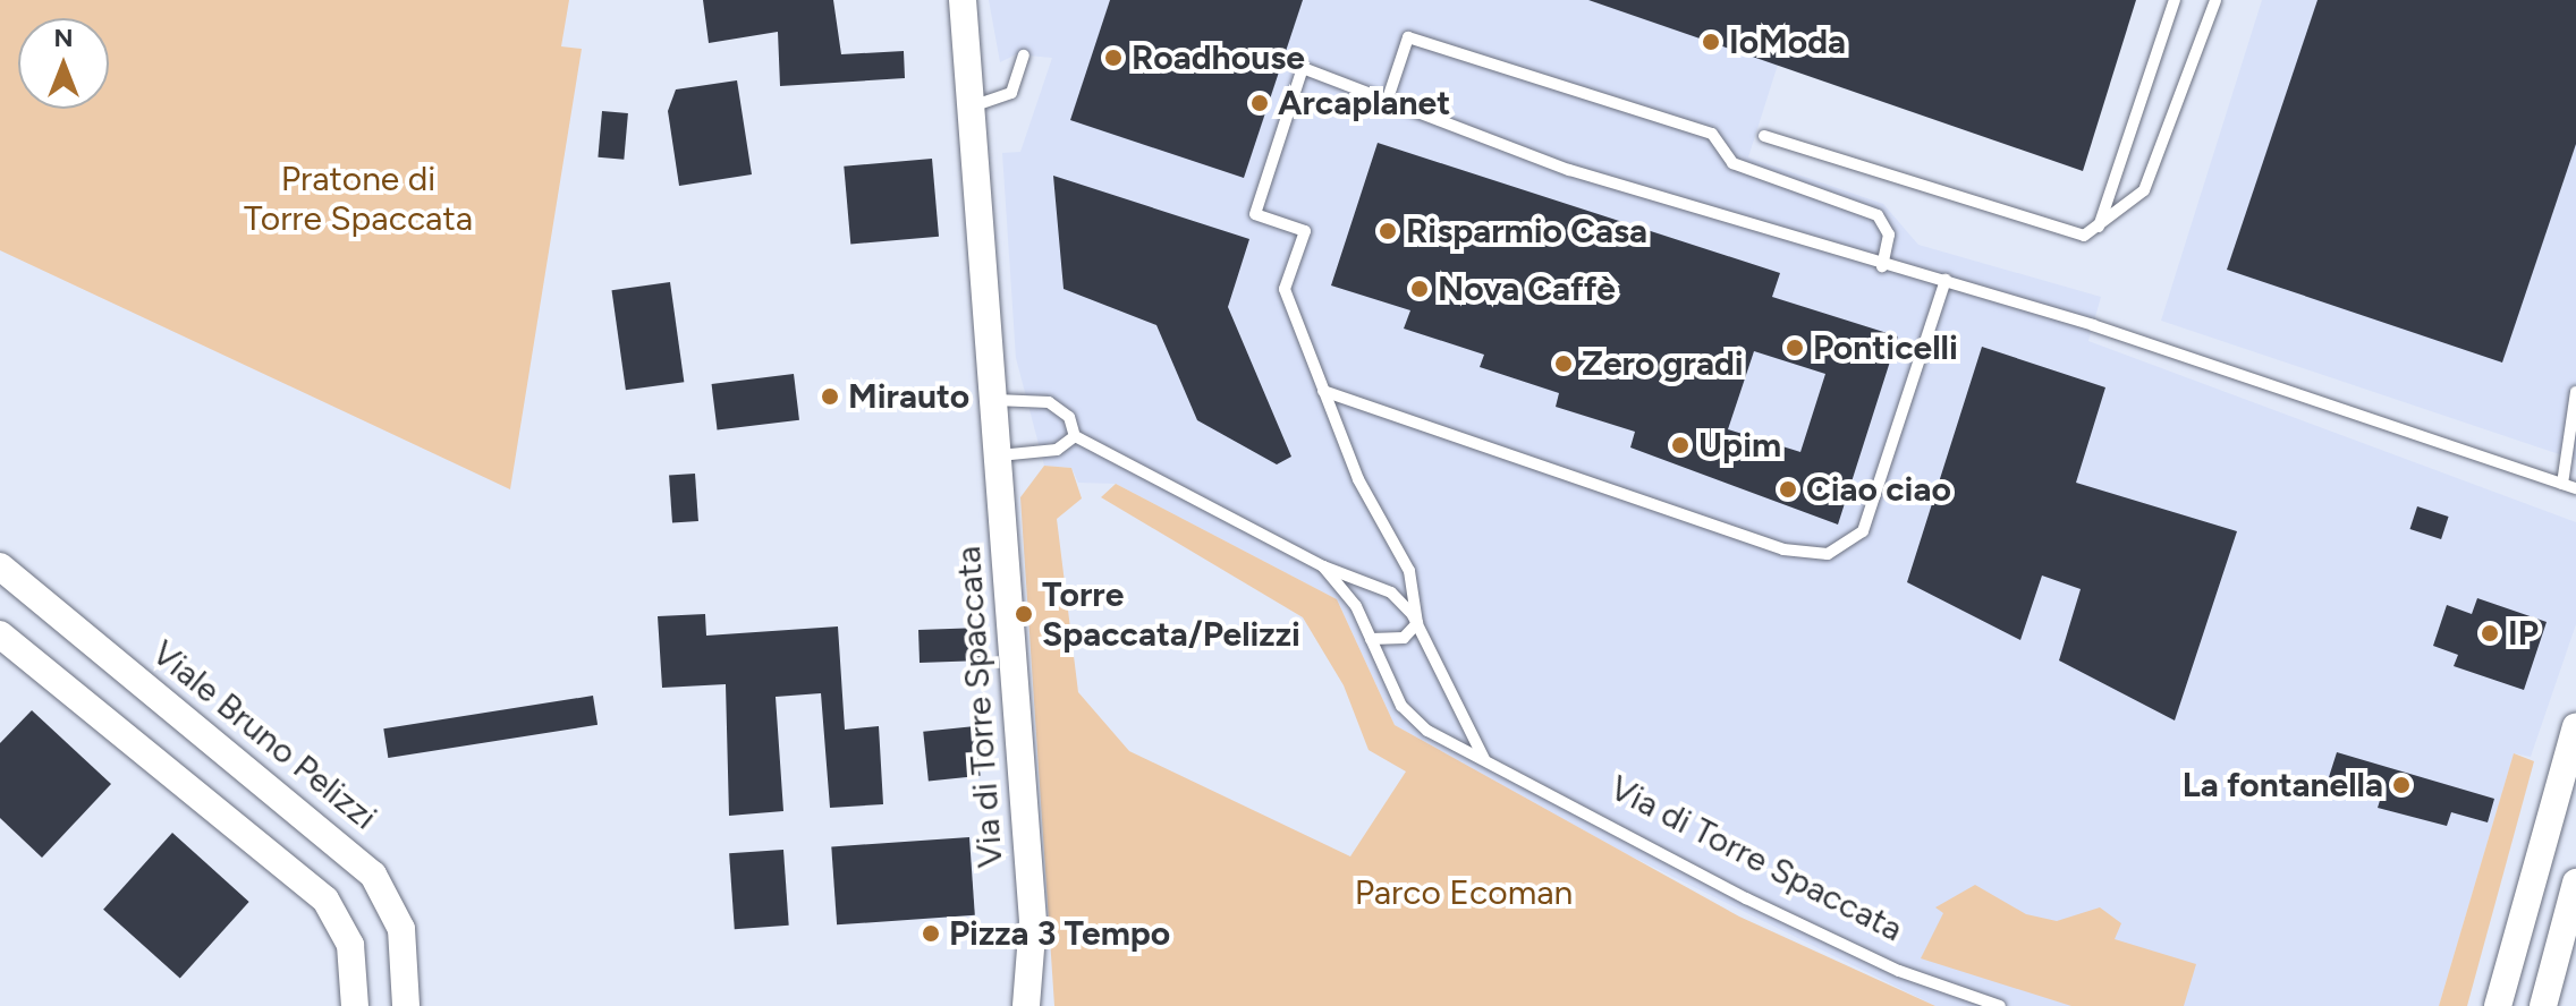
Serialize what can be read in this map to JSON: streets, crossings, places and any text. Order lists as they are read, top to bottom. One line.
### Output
{"streets":{"street":["Via di Torre Spaccata","Viale Bruno Pelizzi"]},"parks":["Pratone di Torre Spaccata","Parco Ecoman"],"places":["IoModa","Roadhouse","Arcaplanet","Risparmio Casa","Nova Caffè","Ponticelli","Zero gradi","Mirauto","Upim","Ciao ciao","Torre Spaccata/Pelizzi","IP","La fontanella","Pizza 3 Tempo"],"north":"top"}
